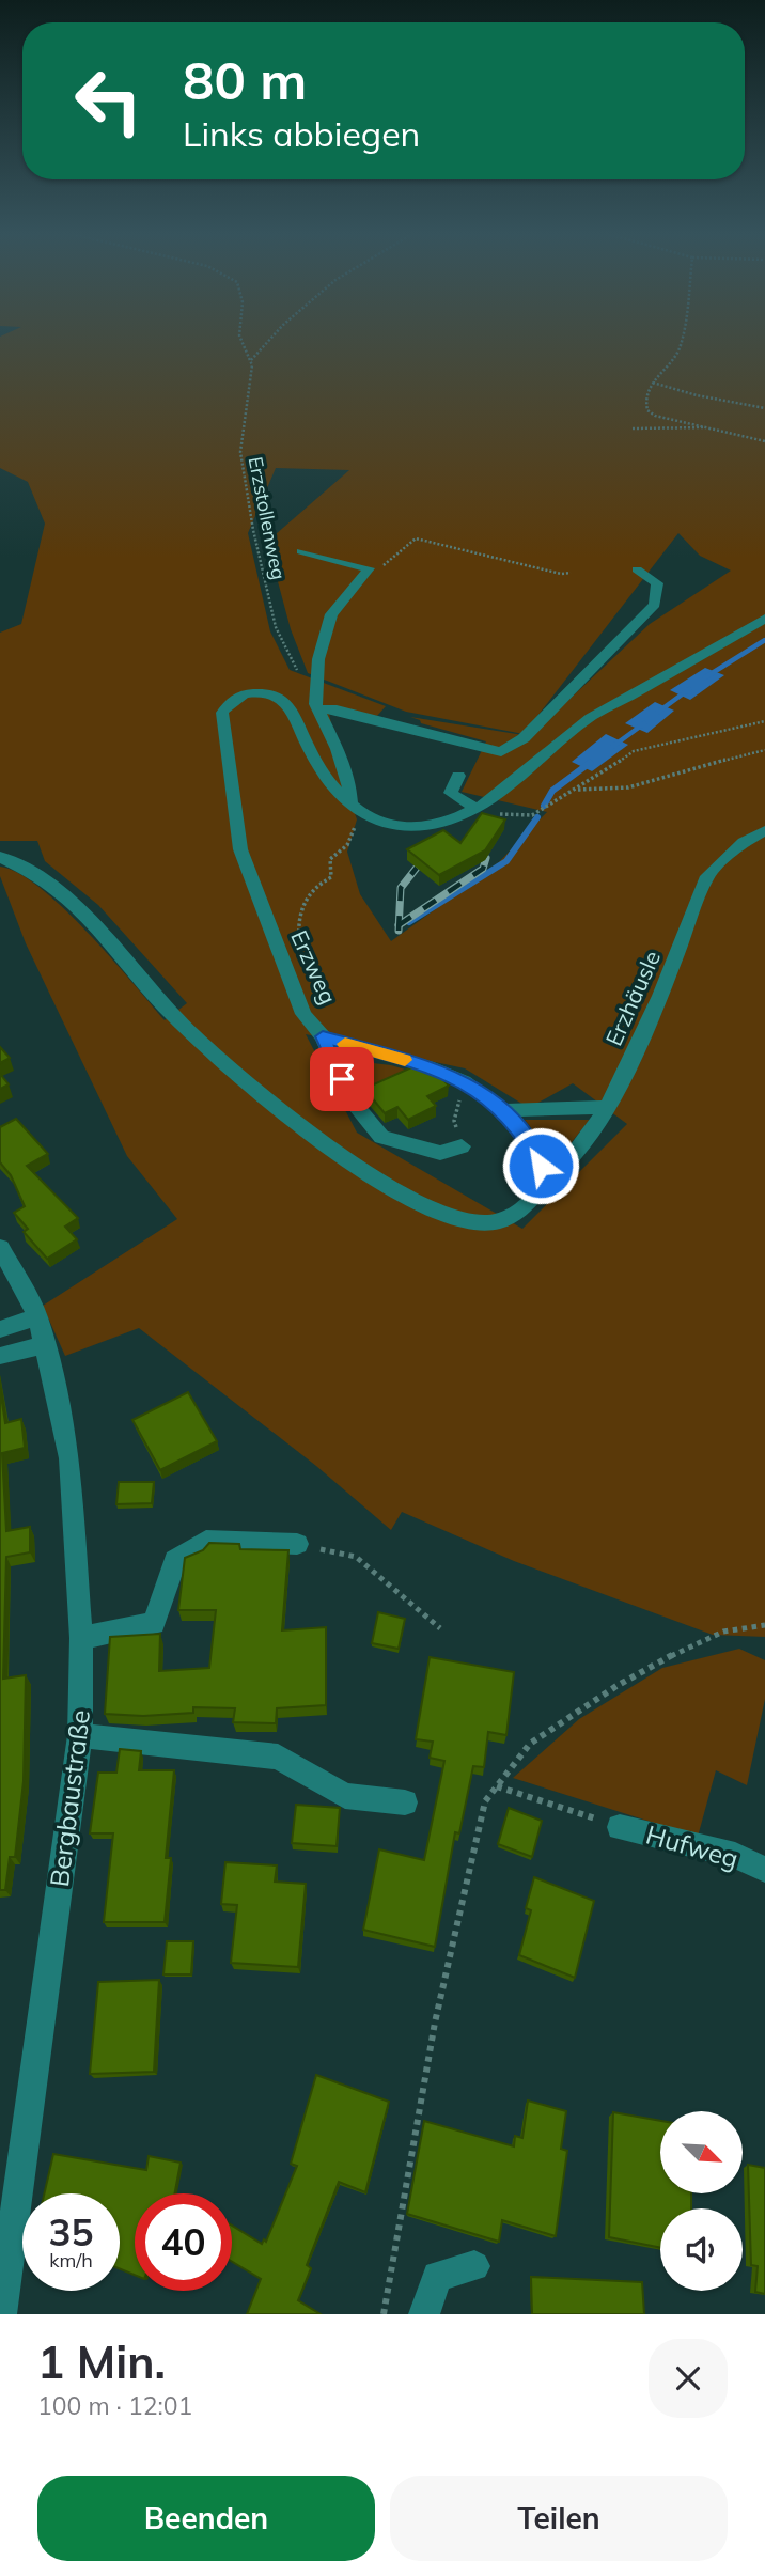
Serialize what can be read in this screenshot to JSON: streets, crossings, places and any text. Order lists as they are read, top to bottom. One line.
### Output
{"streets":{"street":["Erzweg","Erzhäusle","Bergbaustraße","Hufweg"],"path":["Erzstollenweg"]},"crossings":[["Erzweg","Erzhäusle"]],"north":"bottom right","page":{"turn":["80 m","Links abbiegen"],"speed":"35 km/h","limit":"40","heading":["1 Min.","100 m · 12:01"],"buttons":["Beenden","Teilen"]}}
